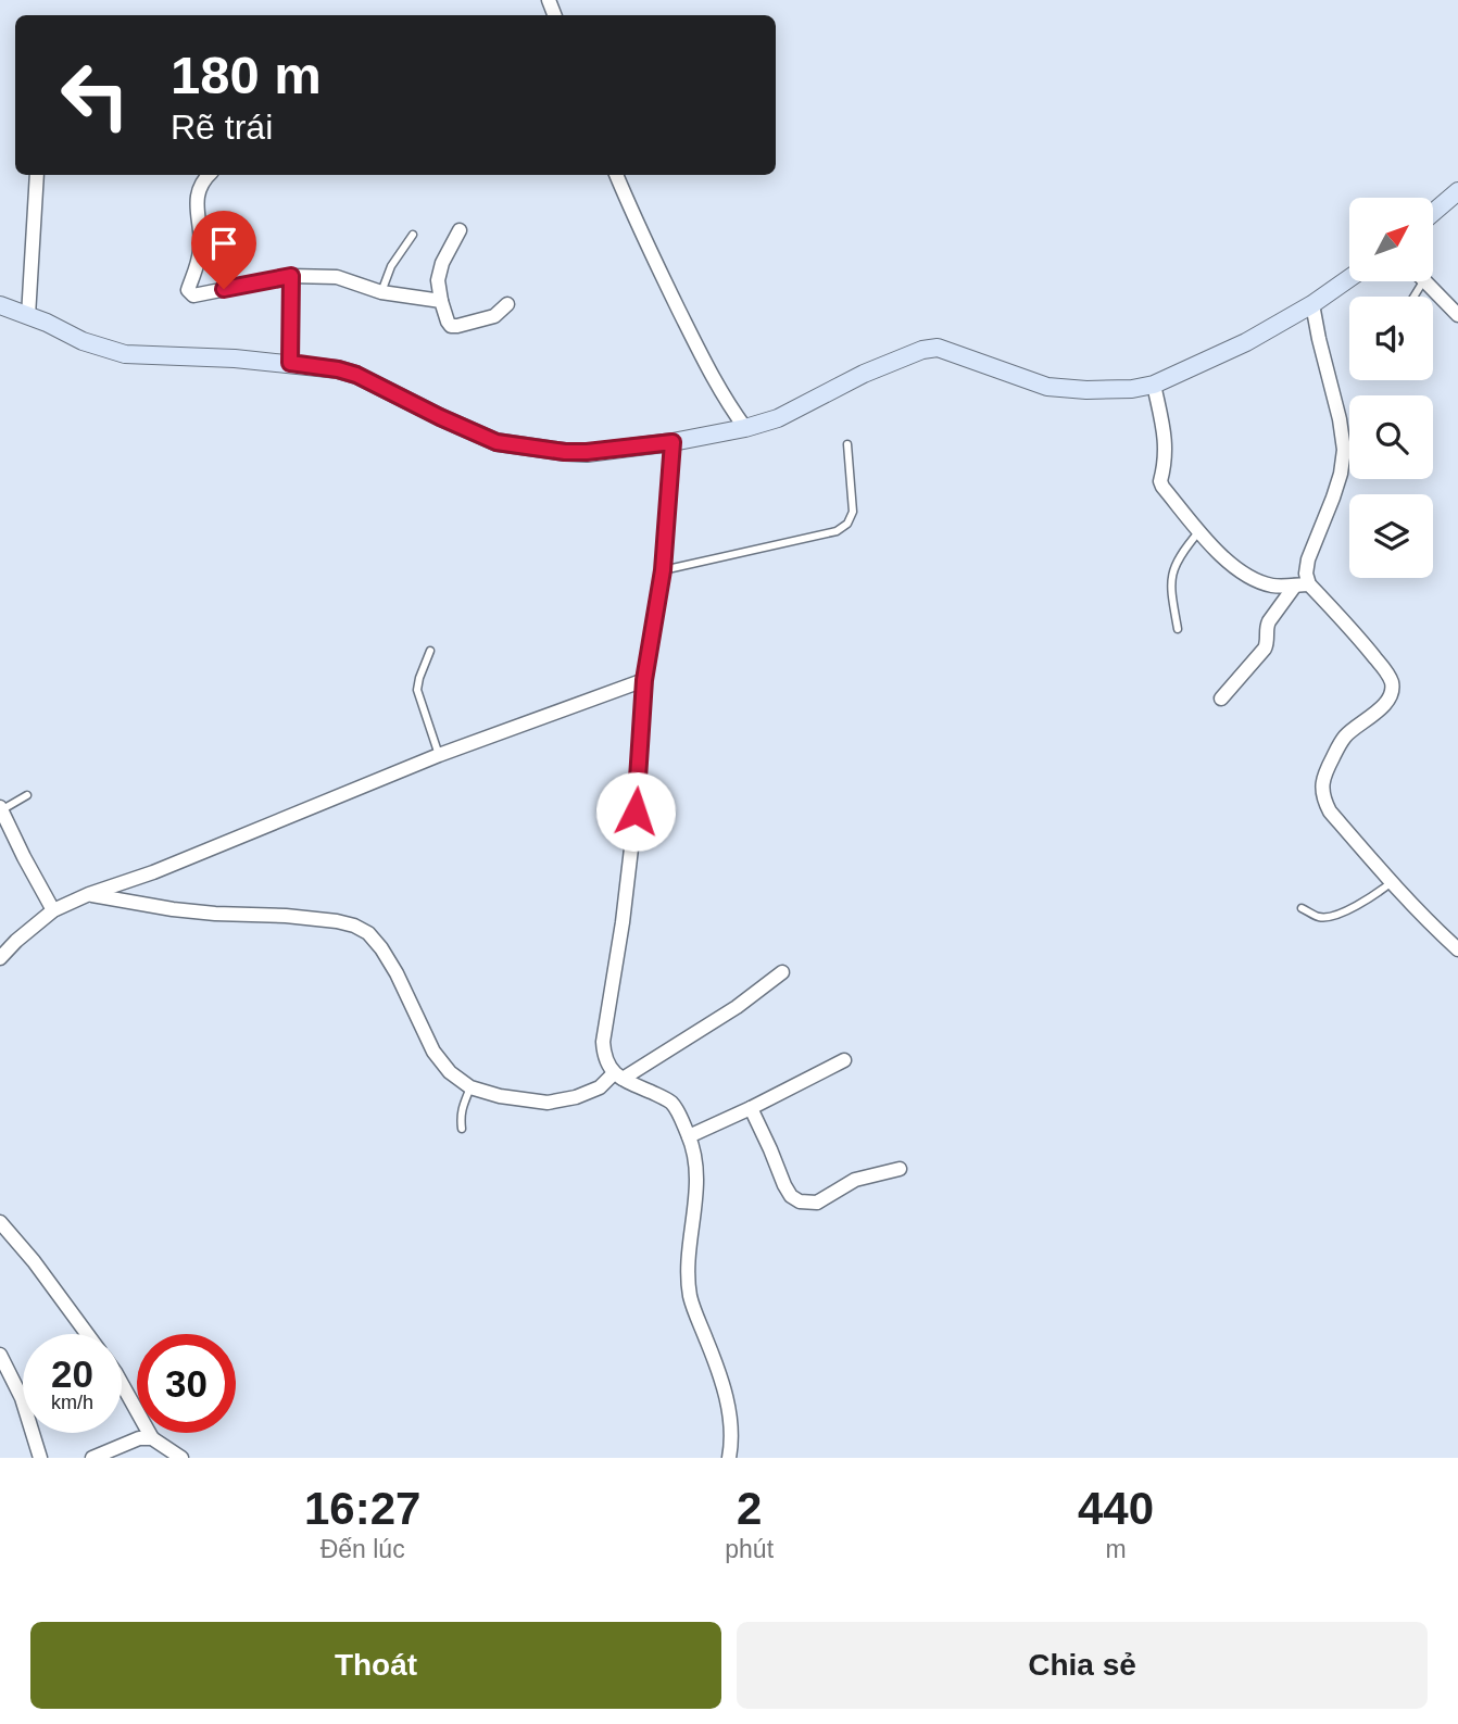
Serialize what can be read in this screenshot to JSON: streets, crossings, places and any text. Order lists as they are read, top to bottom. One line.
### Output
{"north":"top right","page":{"turn":["180 m","Rẽ trái"],"speed":"20 km/h","limit":"30","eta":["16:27","Đến lúc","2","phút","440","m"],"buttons":["Thoát","Chia sẻ"]}}
